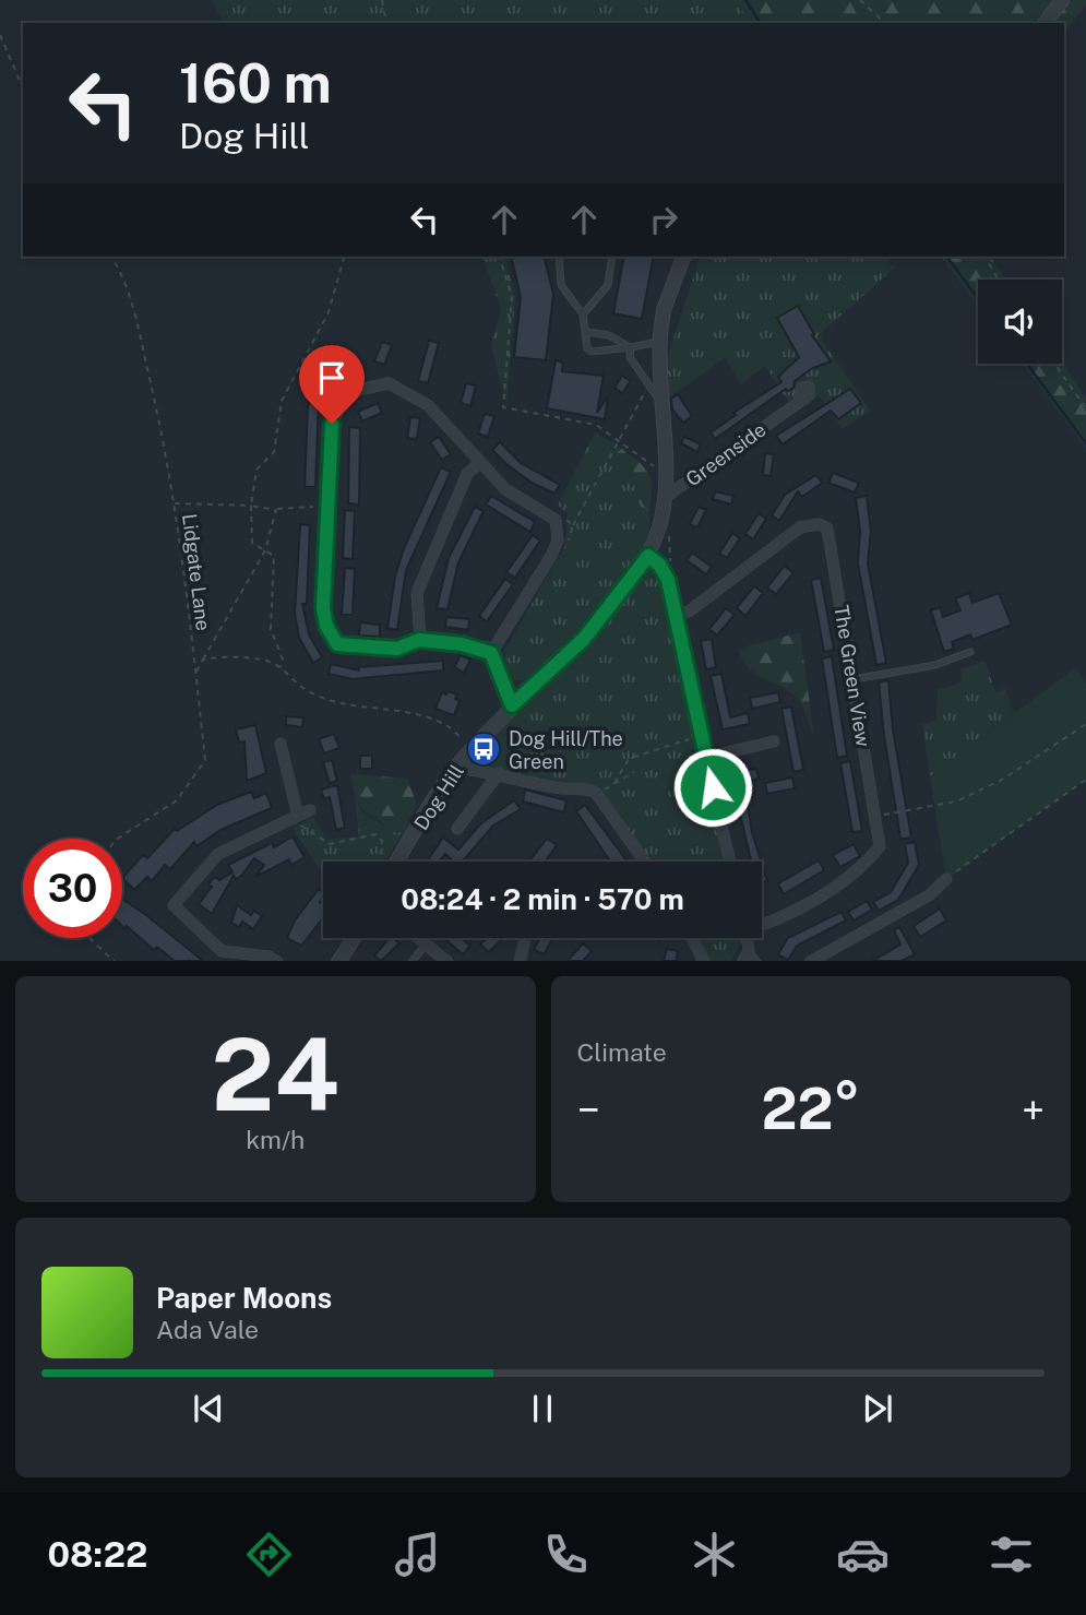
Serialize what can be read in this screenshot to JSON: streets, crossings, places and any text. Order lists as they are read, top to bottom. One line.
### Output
{"streets":{"street":["Greenside","The Green View","Dog Hill"],"path":["Lidgate Lane"]},"places":{"bus stop":["Dog Hill/The Green"]},"page":{"turn":["160 m","Dog Hill"],"limit":"30","trip":"08:24 · 2 min · 570 m","tile":[["24","km/h"],"Climate"],"heat":["−","22°","+"],"song":["Paper Moons","Ada Vale"],"tabs":"08:22"}}
